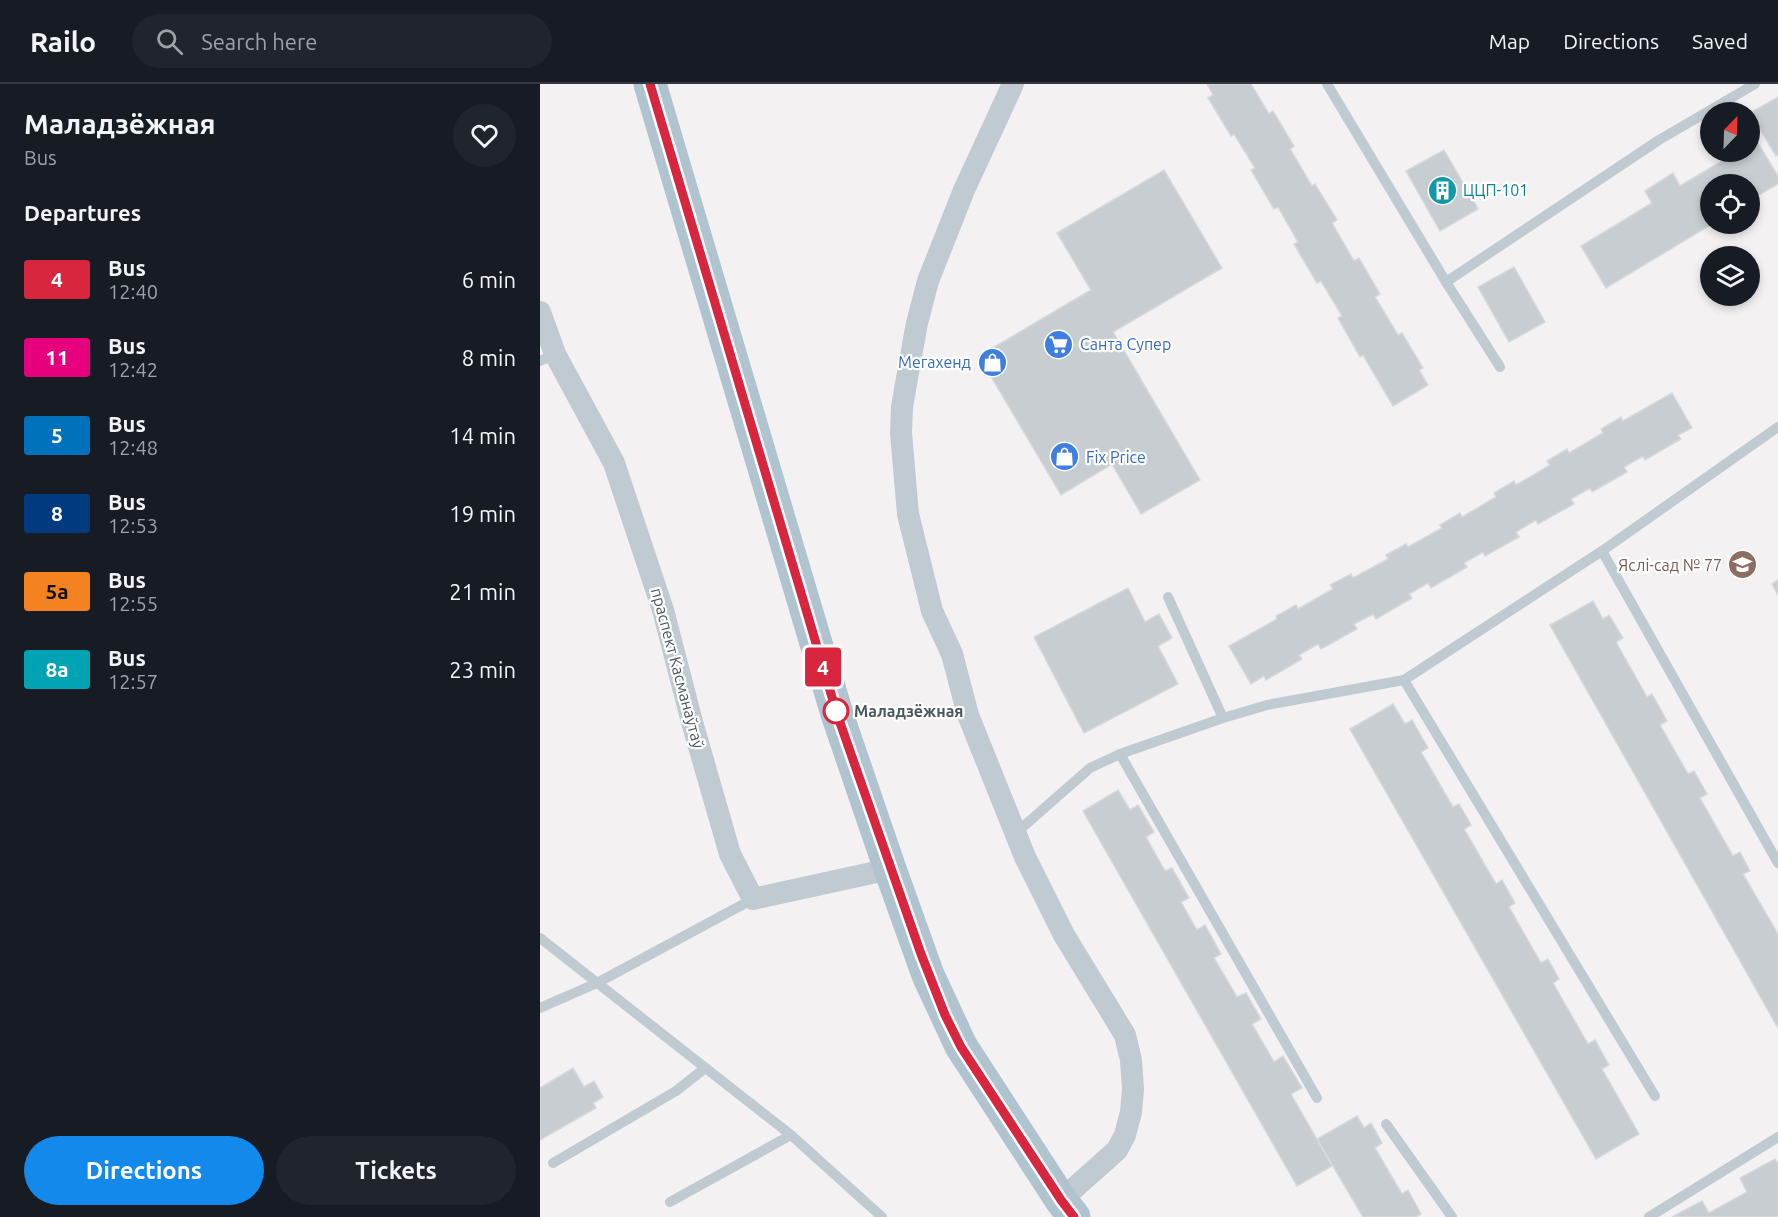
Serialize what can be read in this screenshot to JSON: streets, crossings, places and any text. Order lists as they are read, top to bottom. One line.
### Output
{"streets":{"street":["праспект Касманаўтаў"]},"places":{"building":["ЦЦП-101"],"supermarket":["Санта Супер"],"shop":["Мегахенд","Fix Price"],"school or university":["Яслі-сад № 77"],"other":["Маладзёжная"]},"lines":["bus line 4"],"north":"top right","page":{"header":"Railo","search":"Search here","nav":["Map","Directions","Saved"],"heading":[["Маладзёжная","Bus"],"Departures"],"on_map":"4","list":[{"mark":"4","name":"Bus","note":"12:40","value":"6 min"},{"mark":"11","name":"Bus","note":"12:42","value":"8 min"},{"mark":"5","name":"Bus","note":"12:48","value":"14 min"},{"mark":"8","name":"Bus","note":"12:53","value":"19 min"},{"mark":"5а","name":"Bus","note":"12:55","value":"21 min"},{"mark":"8а","name":"Bus","note":"12:57","value":"23 min"}],"buttons":["Directions","Tickets"]}}
